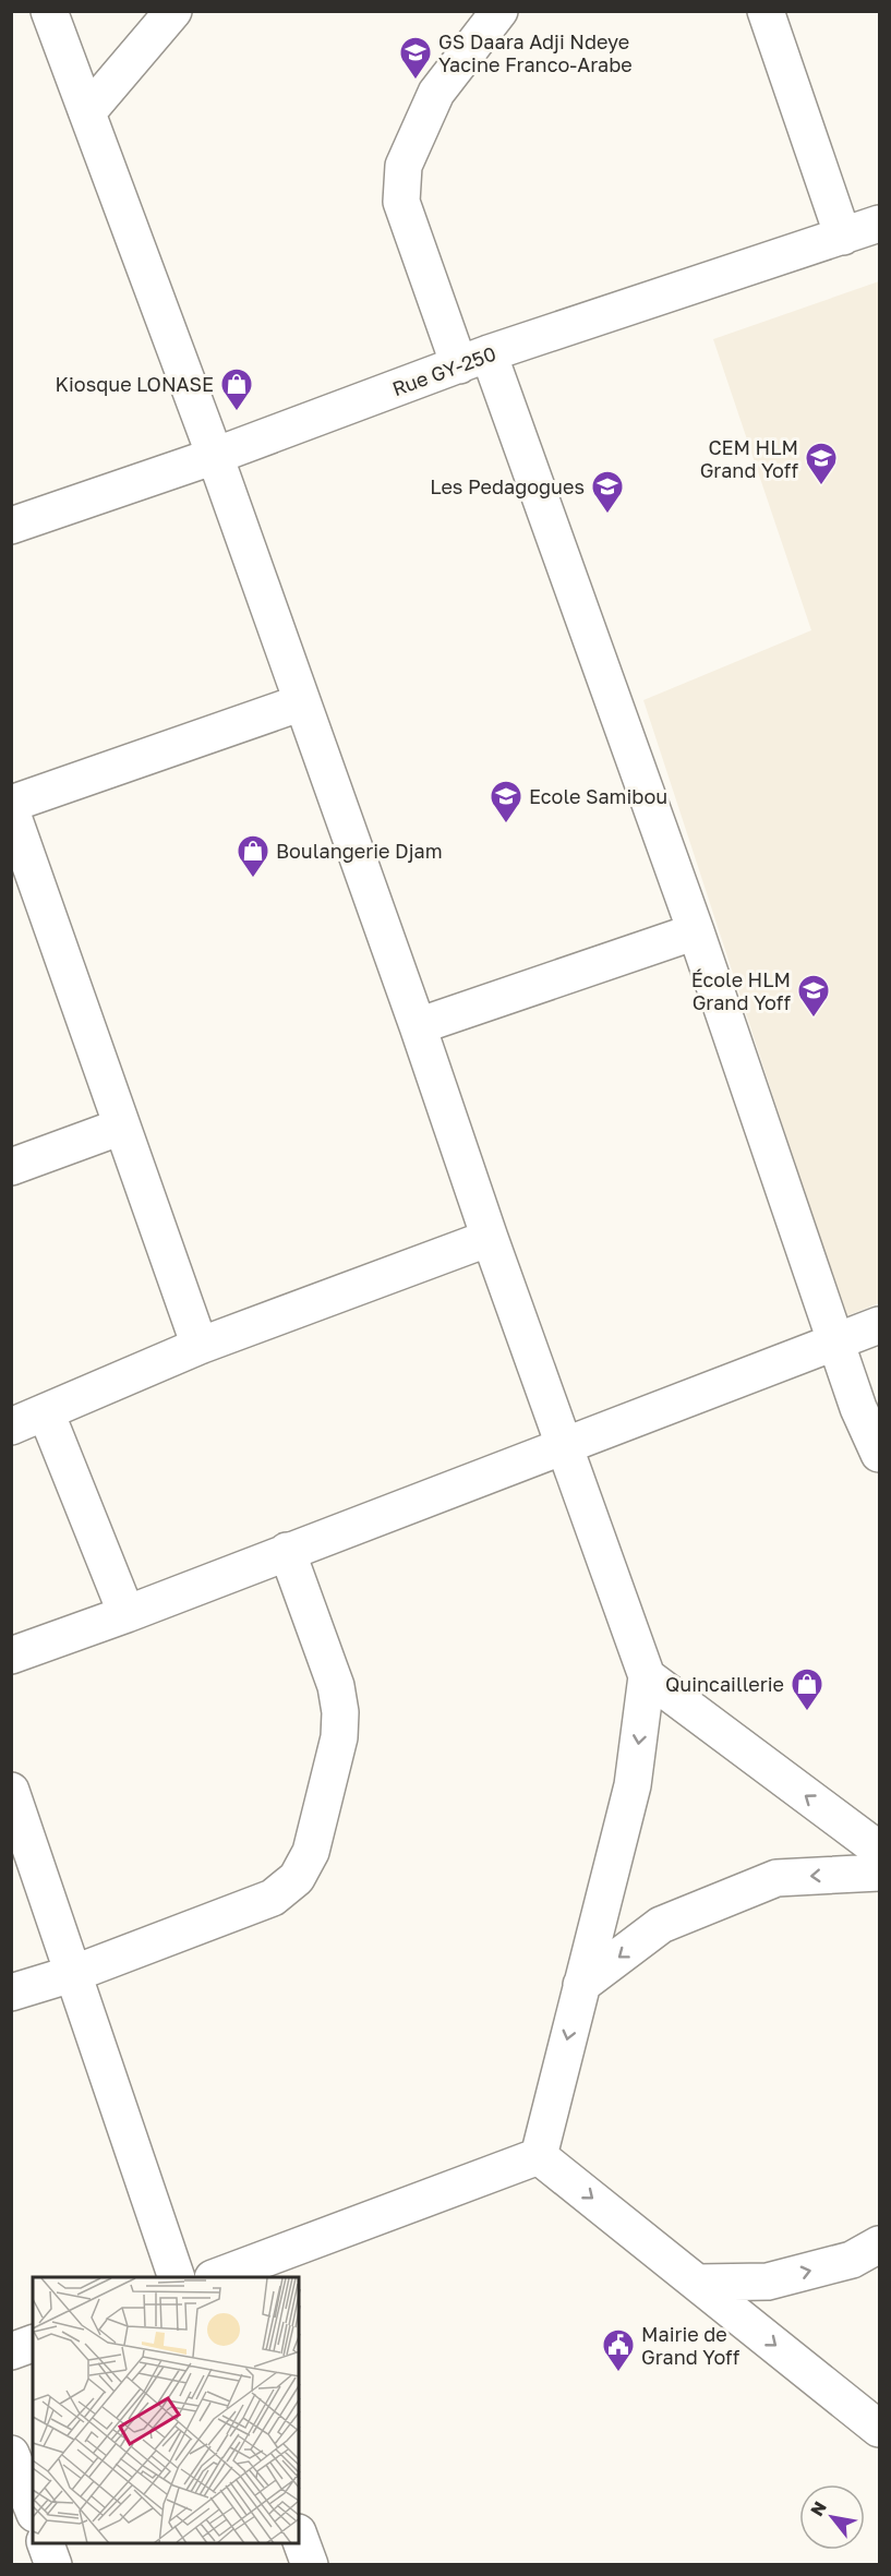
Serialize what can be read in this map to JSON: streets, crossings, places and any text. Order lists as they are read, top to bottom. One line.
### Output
{"streets":{"street":["Rue GY-250"]},"places":{"school or university":["GS Daara Adji Ndeye Yacine Franco-Arabe","CEM HLM Grand Yoff","Les Pedagogues","Ecole Samibou","École HLM Grand Yoff"],"shop":["Kiosque LONASE","Boulangerie Djam","Quincaillerie"],"public building":["Mairie de Grand Yoff"]},"north":"top left"}
